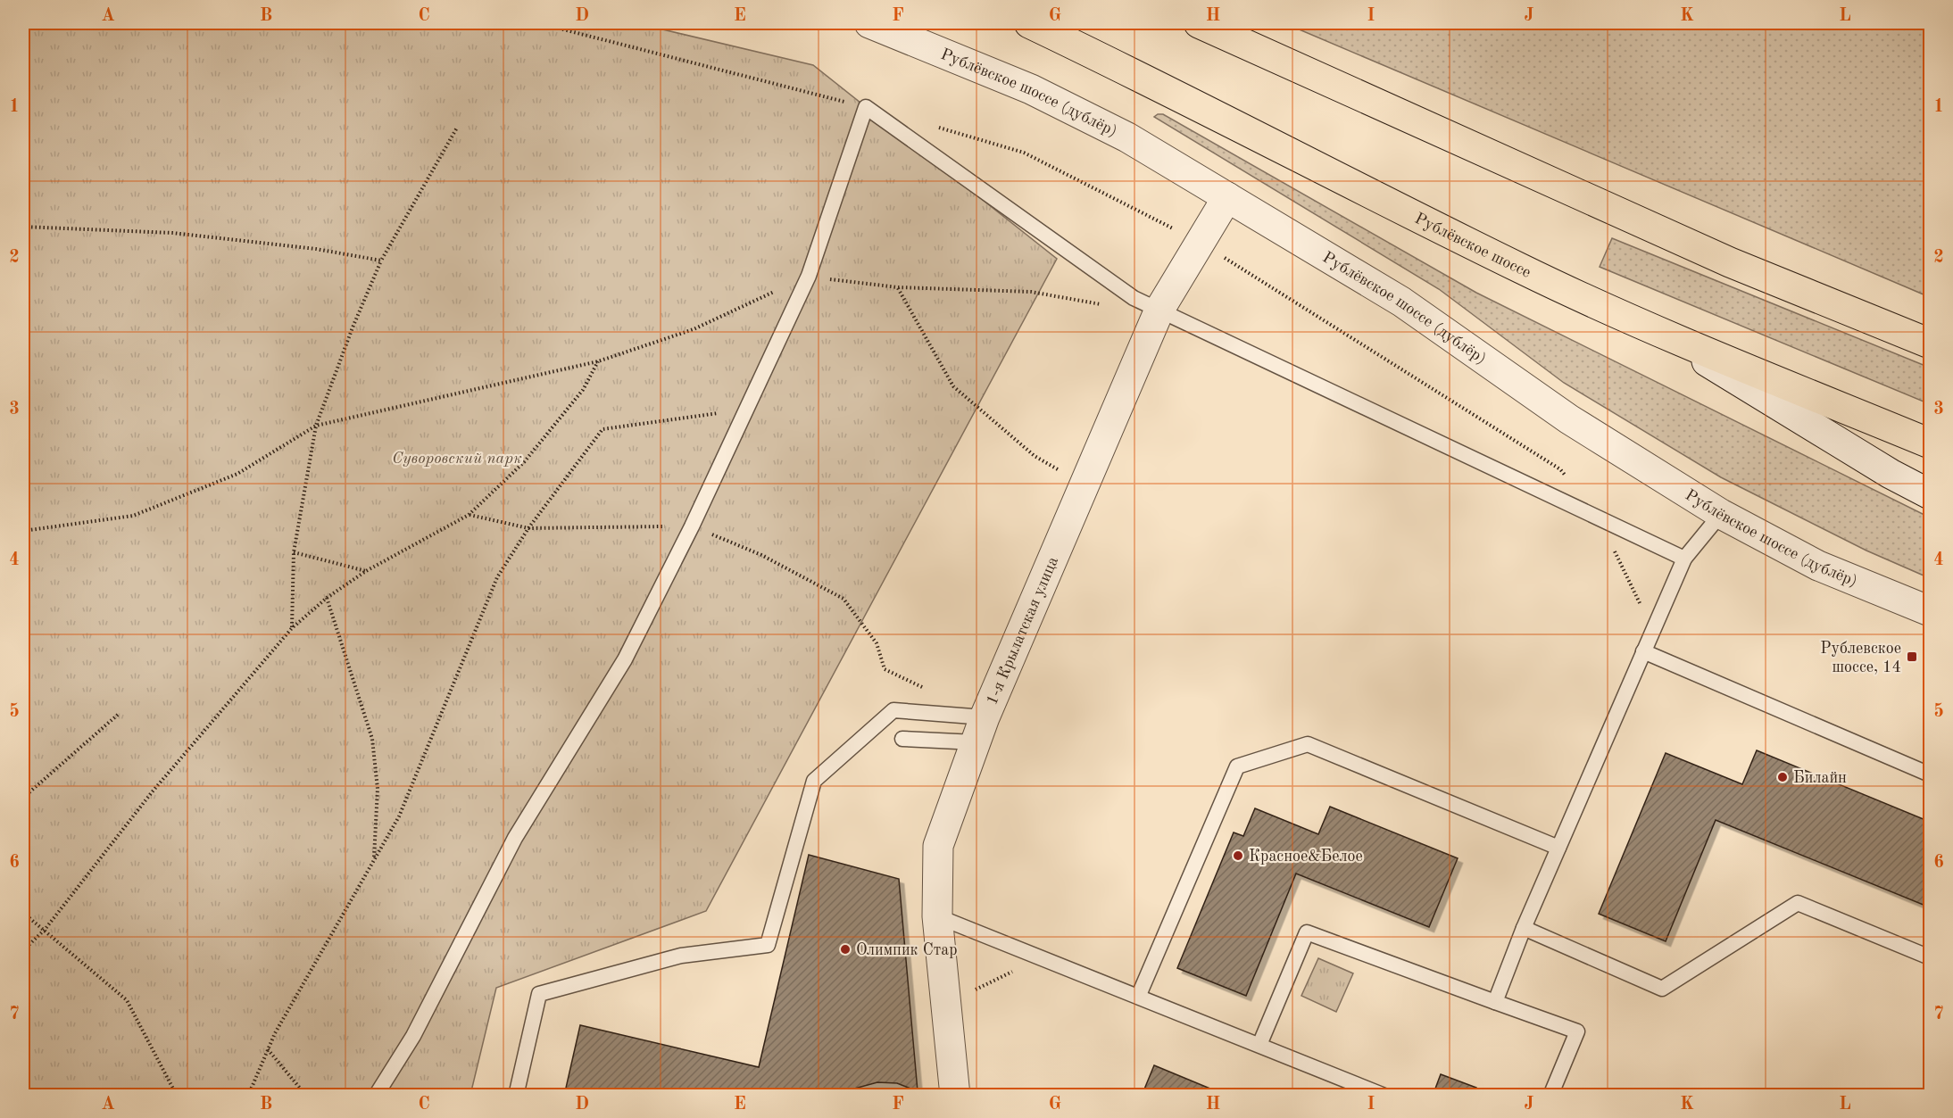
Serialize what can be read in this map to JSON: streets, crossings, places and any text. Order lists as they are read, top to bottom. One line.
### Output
{"streets":{"main road":["Рублёвское шоссе"],"street":["Рублёвское шоссе (дублёр)","1-я Крылатская улица"]},"crossings":[["Рублёвское шоссе (дублёр)","1-я Крылатская улица"]],"parks":["Суворовский парк"],"places":{"transit":["Рублевское шоссе, 14"],"other":["Билайн","Красное&Белое","Олимпик Стар"]},"grid":{"columns":["A","B","C","D","E","F","G","H","I","J","K","L"],"rows":["1","2","3","4","5","6","7"]}}
